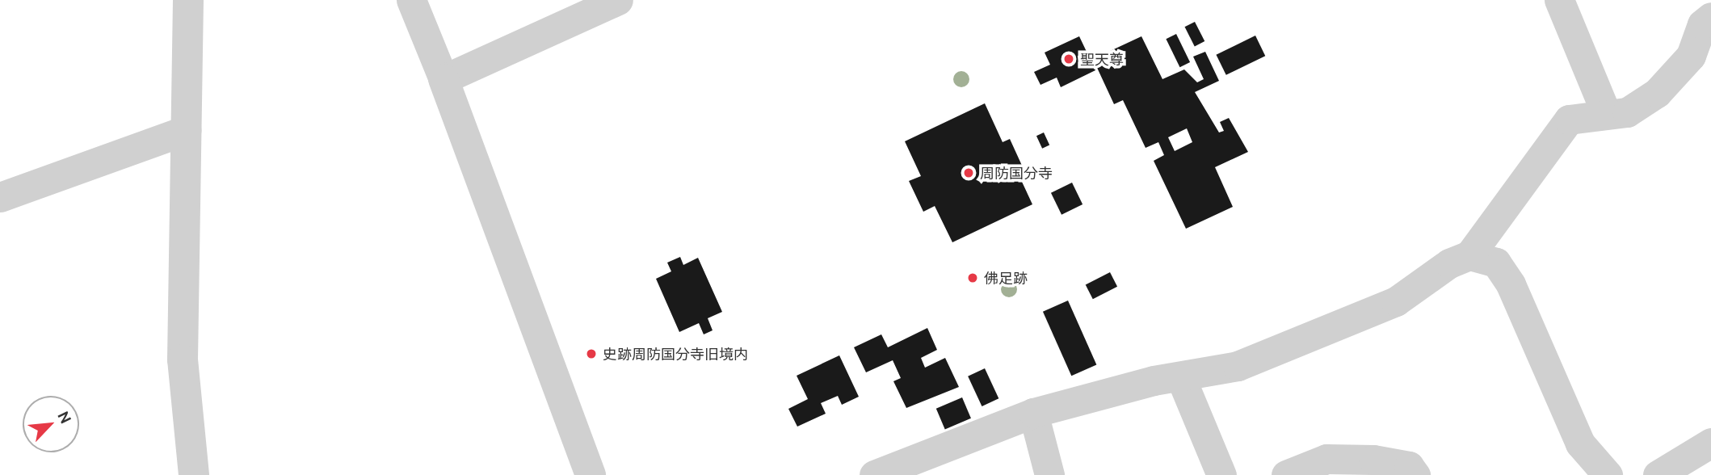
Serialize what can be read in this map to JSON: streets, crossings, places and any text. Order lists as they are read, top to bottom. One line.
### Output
{"places":["聖天尊","周防国分寺","佛足跡","史跡周防国分寺旧境内"],"north":"top right"}
